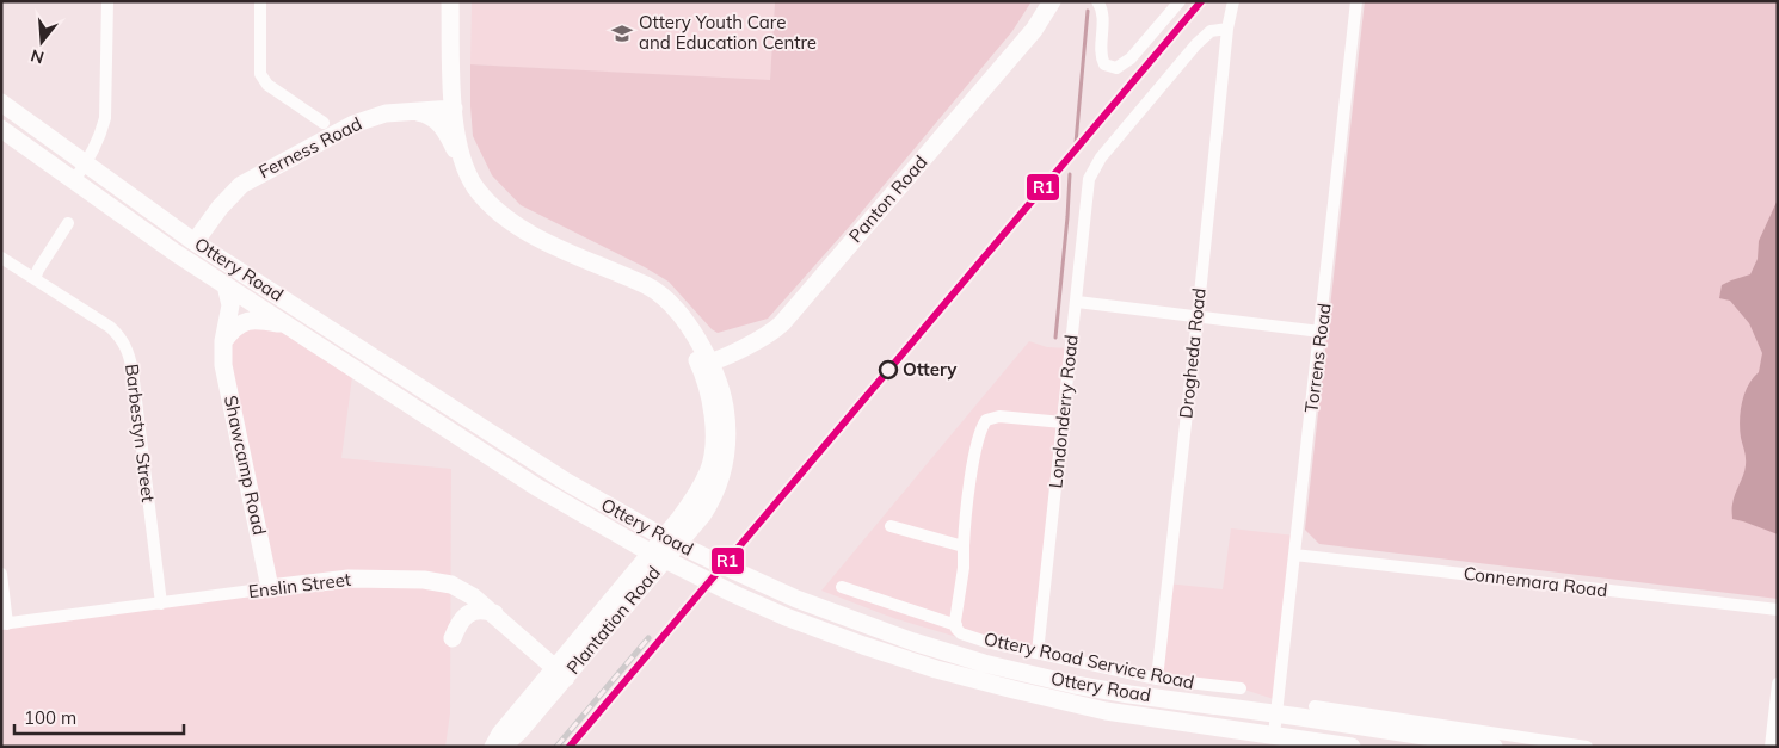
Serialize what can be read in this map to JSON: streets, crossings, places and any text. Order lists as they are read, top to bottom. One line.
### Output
{"streets":{"main road":["Ferness Road","Panton Road","Ottery Road","Shawcamp Road","Enslin Street","Plantation Road"],"street":["Drogheda Road","Torrens Road","Londonderry Road","Barbestyn Street","Connemara Road","Ottery Road Service Road"]},"crossings":[["Ferness Road","Ottery Road"],["Ferness Road","Plantation Road"],["Panton Road","Plantation Road"],["Ottery Road","Torrens Road"],["Ottery Road","Shawcamp Road"],["Drogheda Road","Londonderry Road"],["Drogheda Road","Ottery Road Service Road"],["Torrens Road","Connemara Road"],["Londonderry Road","Ottery Road Service Road"],["Barbestyn Street","Enslin Street"],["Shawcamp Road","Enslin Street"],["Enslin Street","Plantation Road"]],"places":{"school or university":["Ottery Youth Care and Education Centre"],"other":["Ottery"]},"lines":["transit line R1"],"scale_bar":"100 m","north":"bottom"}
